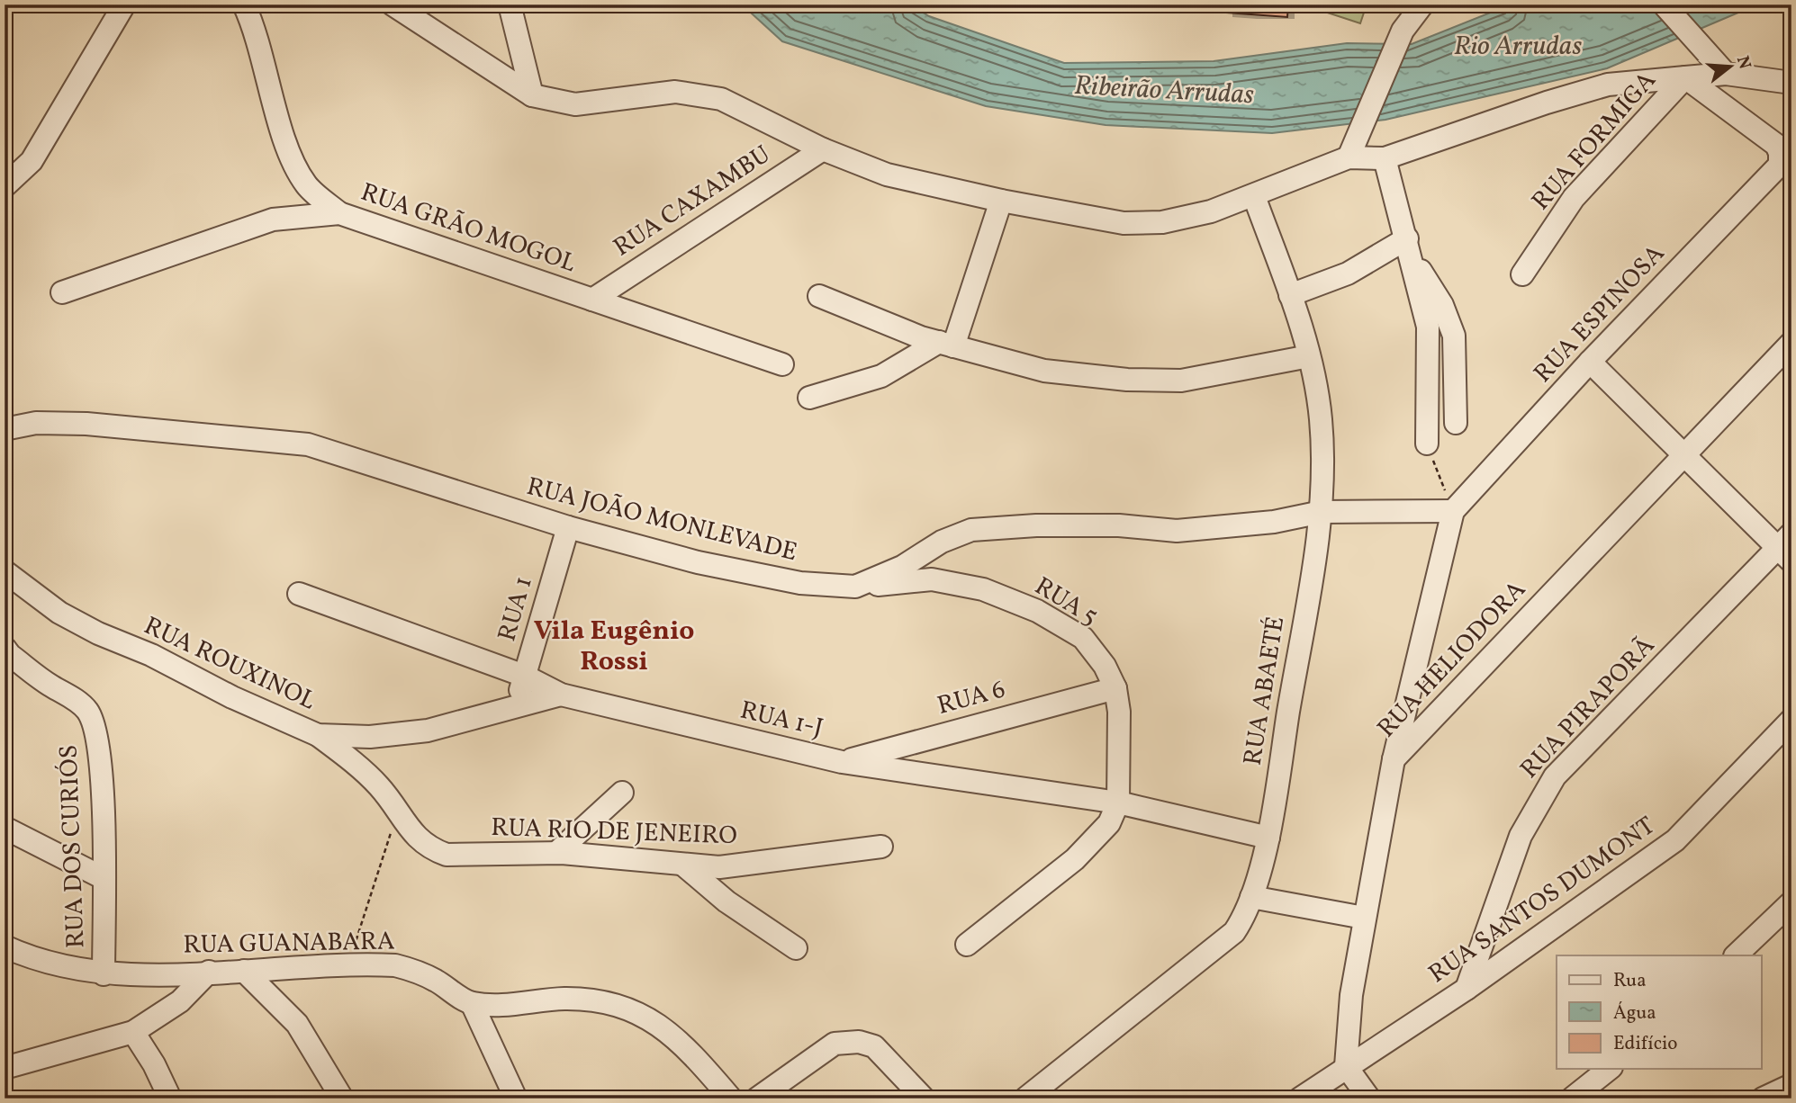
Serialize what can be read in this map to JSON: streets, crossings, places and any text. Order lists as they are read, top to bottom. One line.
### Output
{"streets":{"street":["RUA FORMIGA","RUA CAXAMBU","RUA GRÃO MOGOL","RUA ESPINOSA","RUA JOÃO MONLEVADE","RUA 5","RUA 1","RUA HELIODORA","RUA ROUXINOL","RUA ABAETÉ","RUA 6","RUA PIRAPORÃ","RUA 1-J","RUA RIO DE JENEIRO","RUA DOS CURIÓS","RUA SANTOS DUMONT","RUA GUANABARA"]},"crossings":[["RUA FORMIGA","RUA ESPINOSA"],["RUA CAXAMBU","RUA GRÃO MOGOL"],["RUA ESPINOSA","RUA JOÃO MONLEVADE"],["RUA JOÃO MONLEVADE","RUA 5"],["RUA JOÃO MONLEVADE","RUA 1"],["RUA JOÃO MONLEVADE","RUA ABAETÉ"],["RUA 5","RUA 6"],["RUA 5","RUA 1-J"],["RUA 1","RUA ROUXINOL"],["RUA 1","RUA 1-J"],["RUA HELIODORA","RUA SANTOS DUMONT"],["RUA ROUXINOL","RUA 1-J"],["RUA ROUXINOL","RUA RIO DE JENEIRO"],["RUA ABAETÉ","RUA 1-J"],["RUA 6","RUA 1-J"],["RUA PIRAPORÃ","RUA SANTOS DUMONT"],["RUA DOS CURIÓS","RUA GUANABARA"]],"districts":["Vila Eugênio Rossi"],"water":["Rio Arrudas","Ribeirão Arrudas"],"legend":["Rua","Água","Edifício"],"north":"right"}
